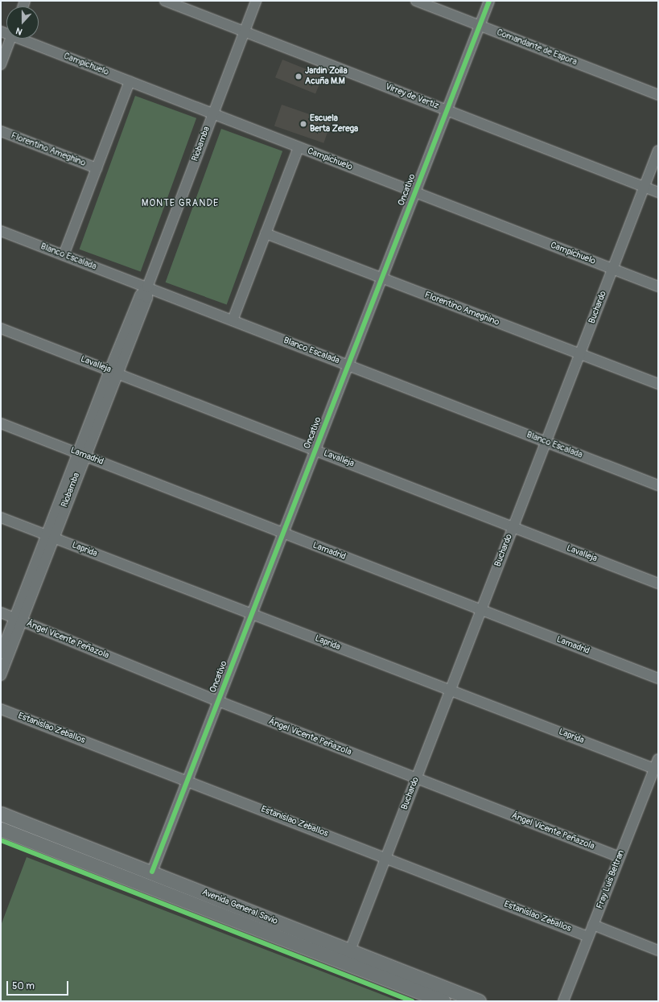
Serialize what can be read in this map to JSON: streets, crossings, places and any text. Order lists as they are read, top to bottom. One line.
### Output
{"streets":{"main road":["Avenida General Savio"],"street":["Comandante de Espora","Campichuelo","Virrey de Vertiz","Riobamba","Florentino Ameghino","Oncativo","Blanco Escalada","Buchardo","Lavalleja","Lamadrid","Laprida","Ángel Vicente Peñazola","Estanislao Zeballos","Fray Luis Beltran"]},"crossings":[["Comandante de Espora","Oncativo"],["Campichuelo","Riobamba"],["Campichuelo","Oncativo"],["Campichuelo","Buchardo"],["Virrey de Vertiz","Riobamba"],["Virrey de Vertiz","Oncativo"],["Virrey de Vertiz","Buchardo"],["Riobamba","Blanco Escalada"],["Riobamba","Lavalleja"],["Riobamba","Lamadrid"],["Riobamba","Laprida"],["Riobamba","Ángel Vicente Peñazola"],["Florentino Ameghino","Oncativo"],["Florentino Ameghino","Buchardo"],["Oncativo","Blanco Escalada"],["Oncativo","Lavalleja"],["Oncativo","Lamadrid"],["Oncativo","Laprida"],["Oncativo","Ángel Vicente Peñazola"],["Oncativo","Estanislao Zeballos"],["Oncativo","Avenida General Savio"],["Blanco Escalada","Buchardo"],["Buchardo","Lavalleja"],["Buchardo","Lamadrid"],["Buchardo","Laprida"],["Buchardo","Ángel Vicente Peñazola"],["Buchardo","Estanislao Zeballos"],["Buchardo","Avenida General Savio"],["Laprida","Fray Luis Beltran"],["Ángel Vicente Peñazola","Fray Luis Beltran"],["Estanislao Zeballos","Fray Luis Beltran"]],"districts":["MONTE GRANDE"],"places":["Jardin Zoila Acuña M.M","Escuela Berta Zerega"],"scale_bar":"50 m","north":"bottom"}
